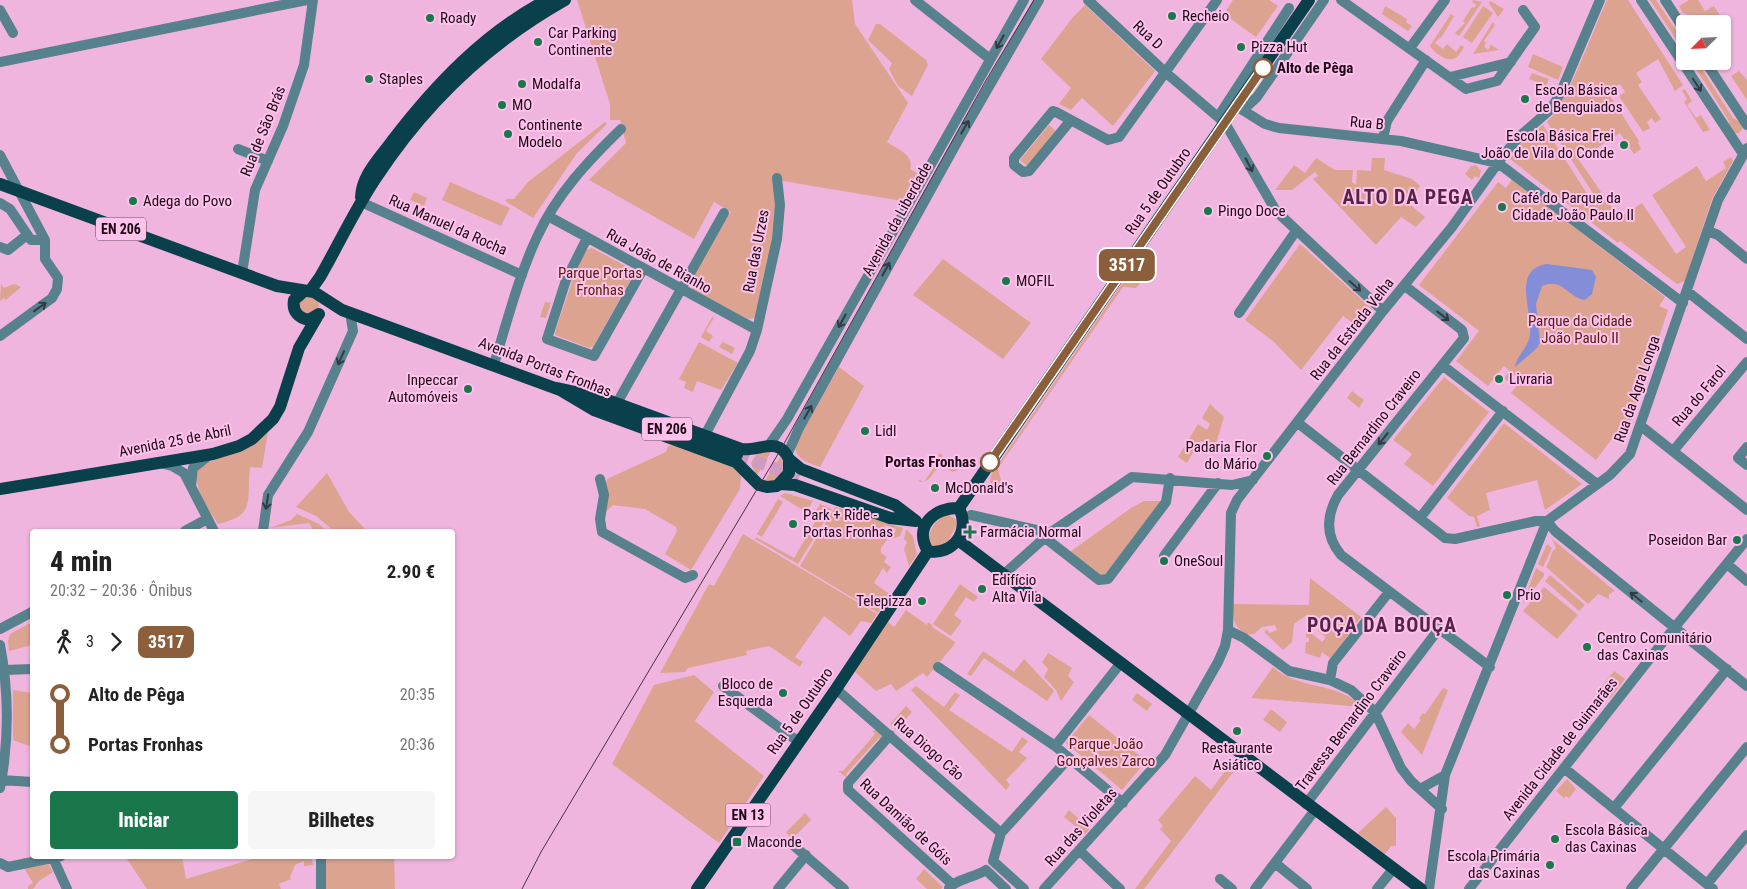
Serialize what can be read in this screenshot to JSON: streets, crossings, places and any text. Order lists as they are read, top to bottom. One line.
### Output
{"streets":{"main road":["Rua 5 de Outubro","EN 206","Avenida Portas Fronhas","Avenida 25 de Abril","EN 13"],"street":["Rua D","Rua B","Rua de São Brás","Avenida da Liberdade","Rua Manuel da Rocha","Rua das Urzes","Rua João de Rianho","Rua da Estrada Velha","Rua da Agra Longa","Rua do Farol","Rua Bernardino Craveiro","Travessa Bernardino Craveiro","Rua Diogo Cão","Avenida Cidade de Guimarães","Rua Damião de Góis","Rua das Violetas"]},"crossings":[["Rua D","Rua 5 de Outubro"],["Rua B","Rua 5 de Outubro"],["Rua B","Rua da Estrada Velha"],["Rua de São Brás","EN 206"],["Rua de São Brás","Avenida Portas Fronhas"],["Rua 5 de Outubro","Rua Diogo Cão"],["EN 206","Avenida Portas Fronhas"],["EN 206","Avenida 25 de Abril"],["Rua das Urzes","Rua João de Rianho"],["Rua da Estrada Velha","Rua Bernardino Craveiro"],["Rua da Estrada Velha","Rua das Violetas"],["Avenida Portas Fronhas","Avenida 25 de Abril"],["Rua Bernardino Craveiro","Travessa Bernardino Craveiro"],["Rua Diogo Cão","Rua Damião de Góis"]],"districts":["ALTO DA PEGA","POÇA DA BOUÇA"],"parks":["Parque Portas Fronhas","Parque da Cidade João Paulo II","Parque João Gonçalves Zarco"],"places":{"other":["Recheio","Roady","Car Parking Continente","Pizza Hut","Alto de Pêga","Staples","Modalfa","Escola Básica de Benguiados","MO","Continente Modelo","Escola Básica Frei João de Vila do Conde","Adega do Povo","Café do Parque da Cidade João Paulo II","Pingo Doce","MOFIL","Livraria","Inpeccar Automóveis","Lidl","Padaria Flor do Mário","Portas Fronhas","McDonald's","Park + Ride - Portas Fronhas","Poseidon Bar","OneSoul","Edifício Alta Vila","Prio","Telepizza","Centro Comunitário das Caxinas","Bloco de Esquerda","Restaurante Asiático","Escola Básica das Caxinas","Escola Primária das Caxinas"],"health":["Farmácia Normal"],"transit":["Maconde"]},"lines":["bus line 3517"],"north":"bottom left","page":{"on_map":"3517","heading":["4 min","20:32 – 20:36 · Ônibus","2.90 €"],"legs":["3","3517"],"list":[{"name":"Alto de Pêga","value":"20:35"},{"name":"Portas Fronhas","value":"20:36"}],"buttons":["Iniciar","Bilhetes"]}}
